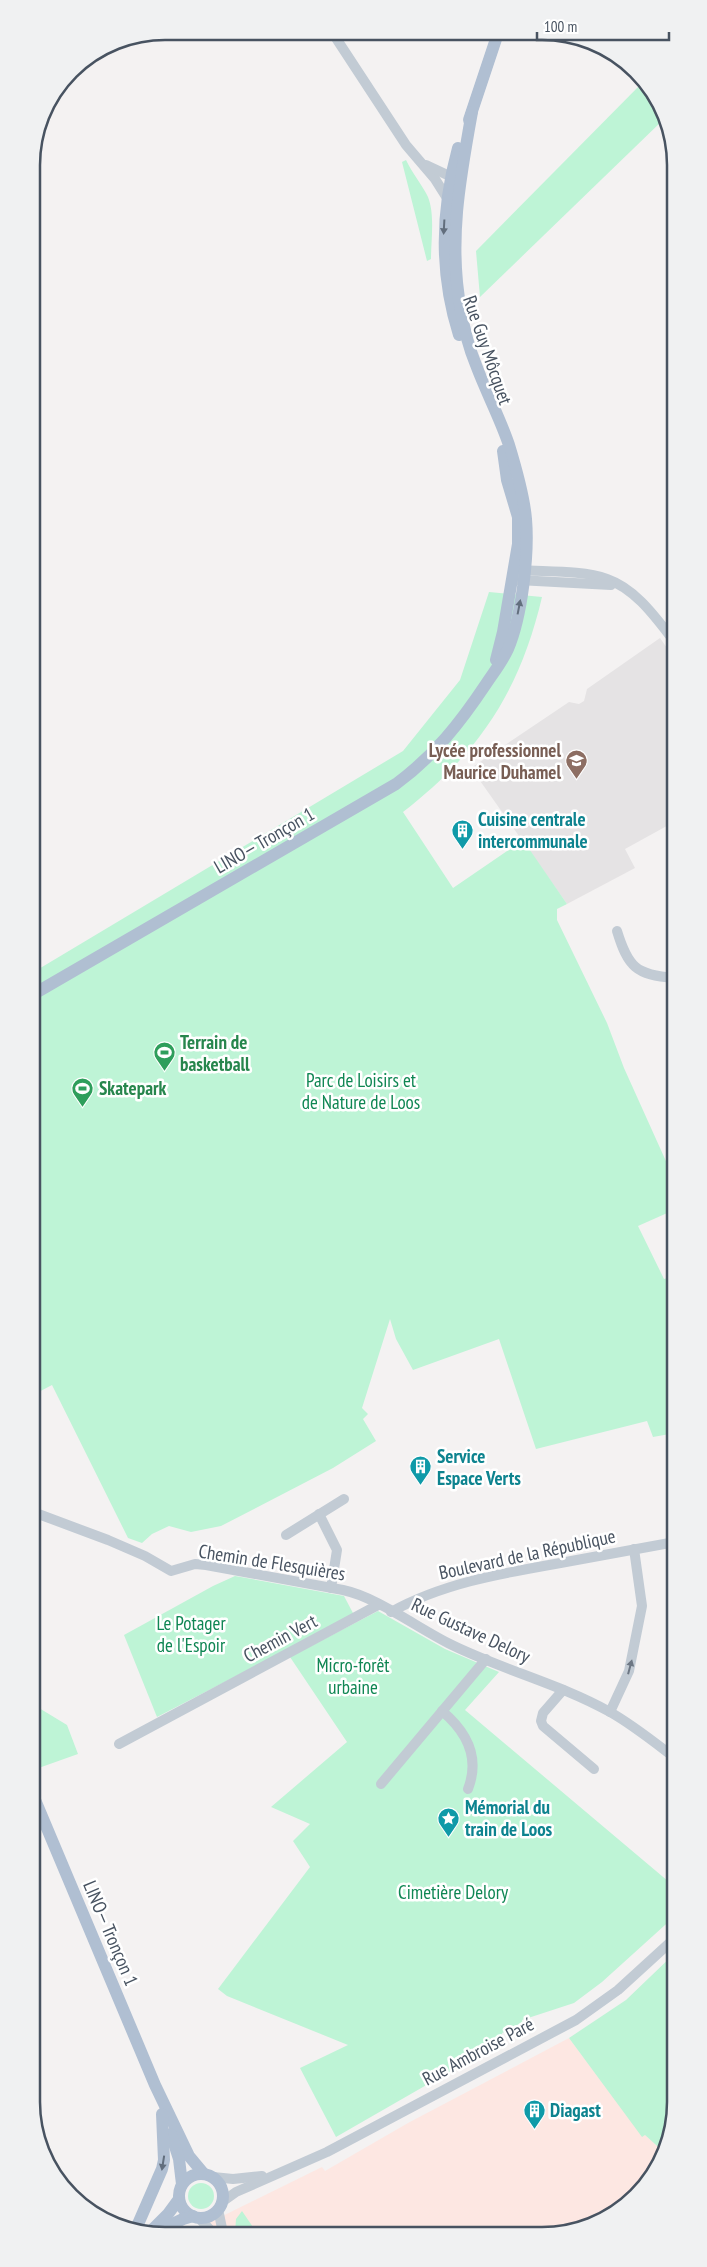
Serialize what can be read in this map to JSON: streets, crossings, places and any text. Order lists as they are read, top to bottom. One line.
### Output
{"streets":{"main road":["Rue Guy Môcquet","LINO— Tronçon 1"],"street":["Boulevard de la République","Chemin de Flesquières","Rue Gustave Delory","Chemin Vert","Rue Ambroise Paré"]},"crossings":[["Rue Guy Môcquet","LINO— Tronçon 1"],["Boulevard de la République","Rue Gustave Delory"],["Chemin de Flesquières","Rue Gustave Delory"],["Rue Gustave Delory","Chemin Vert"]],"parks":["Parc de Loisirs et de Nature de Loos","Le Potager de l'Espoir","Micro-forêt urbaine","Cimetière Delory"],"places":{"school or university":["Lycée professionnel Maurice Duhamel"],"building":["Cuisine centrale intercommunale","Service Espace Verts","Diagast"],"sports":["Terrain de basketball","Skatepark"],"place":["Mémorial du train de Loos"]},"scale_bar":"100 m"}
